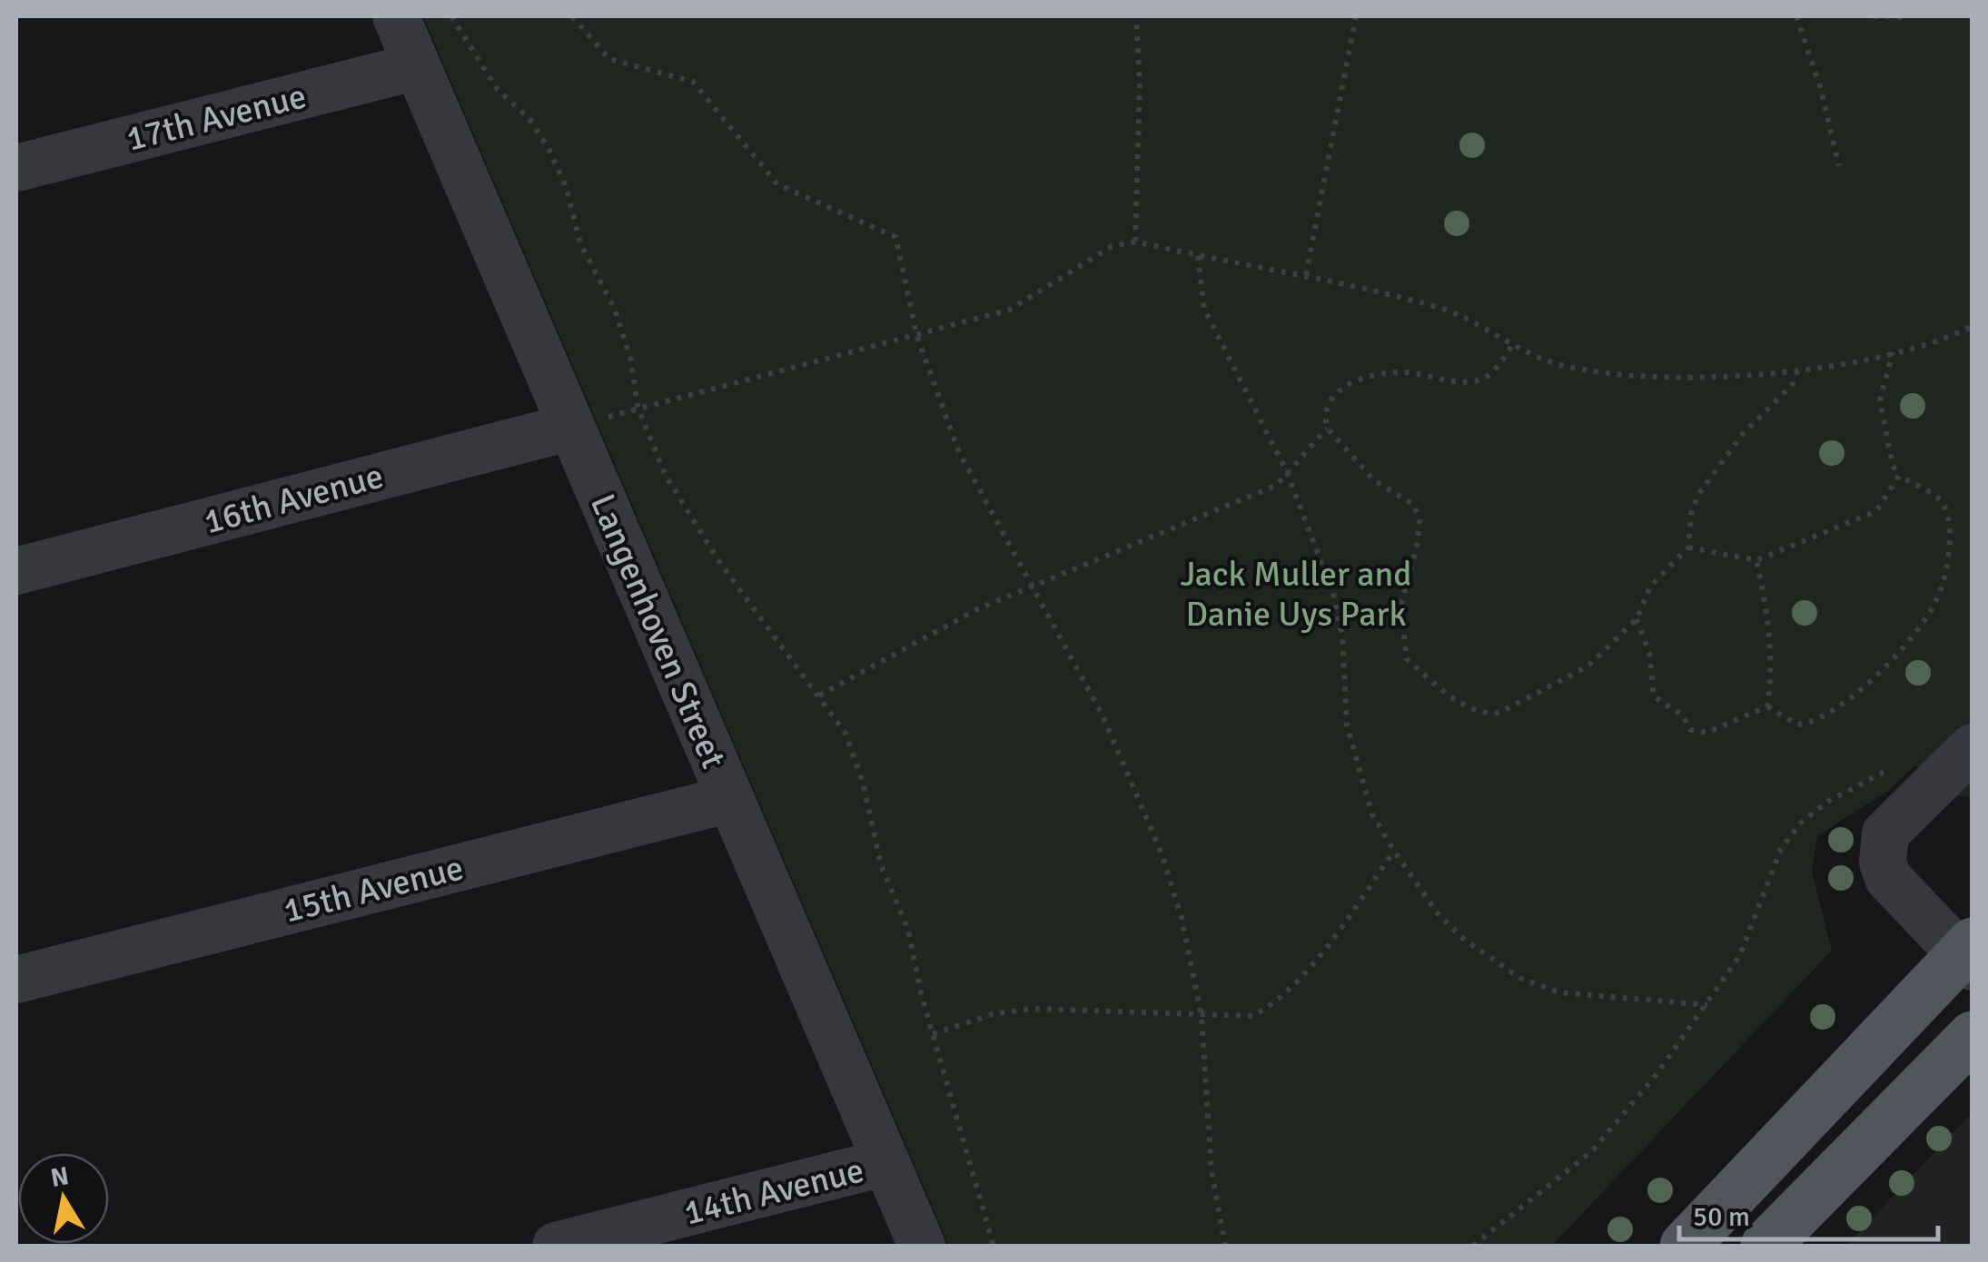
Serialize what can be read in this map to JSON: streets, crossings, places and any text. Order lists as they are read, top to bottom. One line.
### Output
{"streets":{"street":["17th Avenue","16th Avenue","Langenhoven Street","15th Avenue","14th Avenue"]},"crossings":[["17th Avenue","Langenhoven Street"],["16th Avenue","Langenhoven Street"],["Langenhoven Street","15th Avenue"],["Langenhoven Street","14th Avenue"]],"parks":["Jack Muller and Danie Uys Park"],"scale_bar":"50 m","north":"top"}
